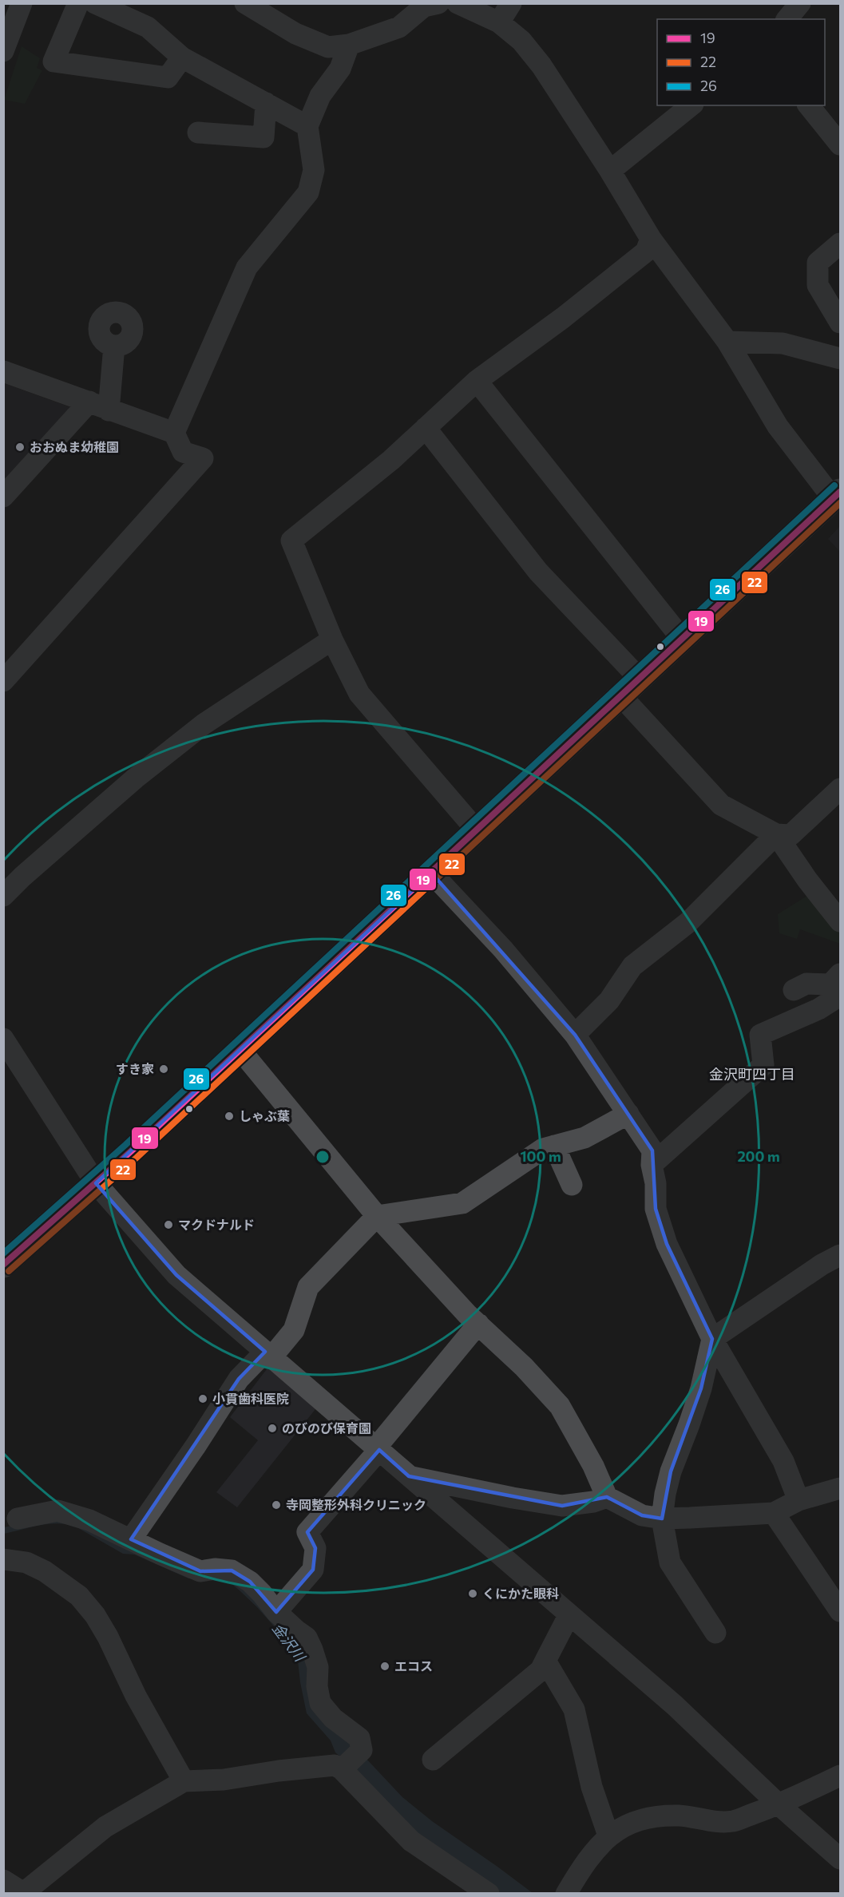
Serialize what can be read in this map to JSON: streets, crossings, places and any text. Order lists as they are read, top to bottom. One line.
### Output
{"districts":["金沢町四丁目"],"water":["金沢川"],"places":["おおぬま幼稚園","すき家","しゃぶ葉","マクドナルド","小貫歯科医院","のびのび保育園","寺岡整形外科クリニック","くにかた眼科","エコス"],"lines":["transit line 26","transit line 19","transit line 22"],"legend":["19","22","26"],"rings":["100 m","200 m"]}
